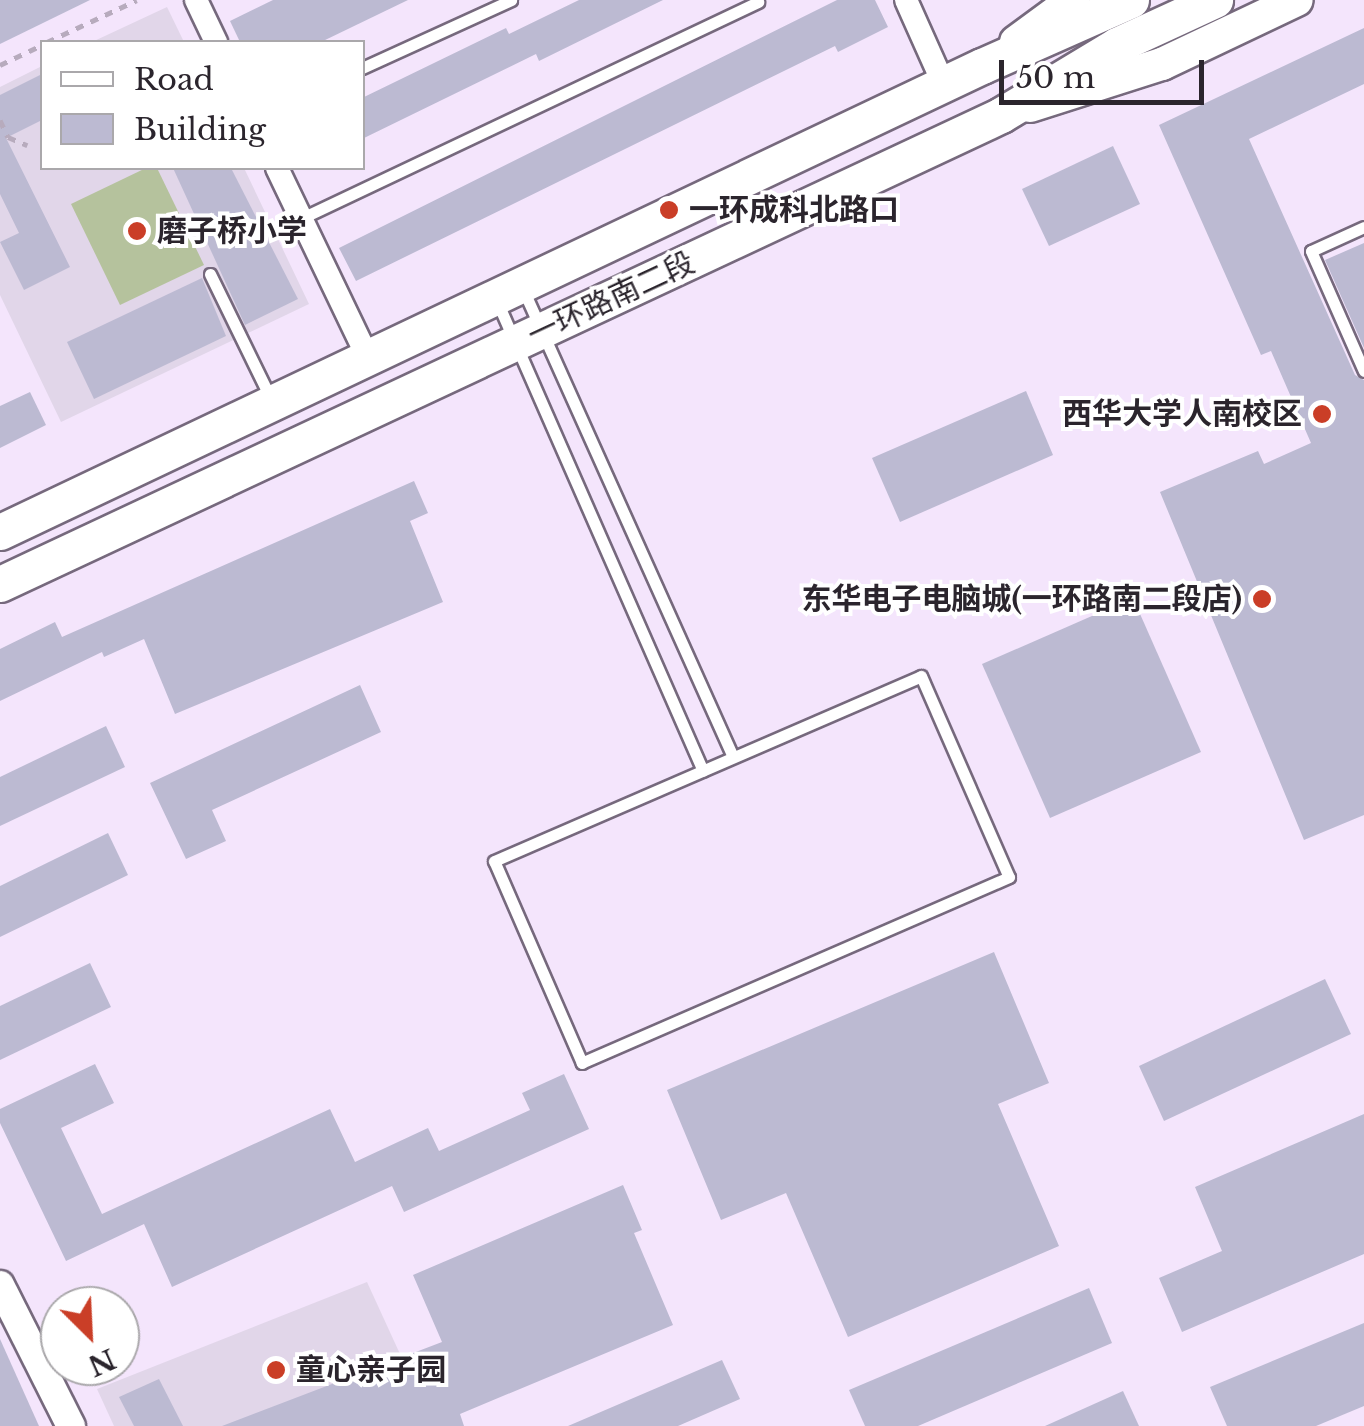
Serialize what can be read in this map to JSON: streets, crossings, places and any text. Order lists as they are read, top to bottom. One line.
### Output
{"streets":{"main road":["一环路南二段"]},"places":["一环成科北路口","磨子桥小学","西华大学人南校区","东华电子电脑城(一环路南二段店)","童心亲子园"],"legend":["Road","Building"],"scale_bar":"50 m","north":"bottom right"}
